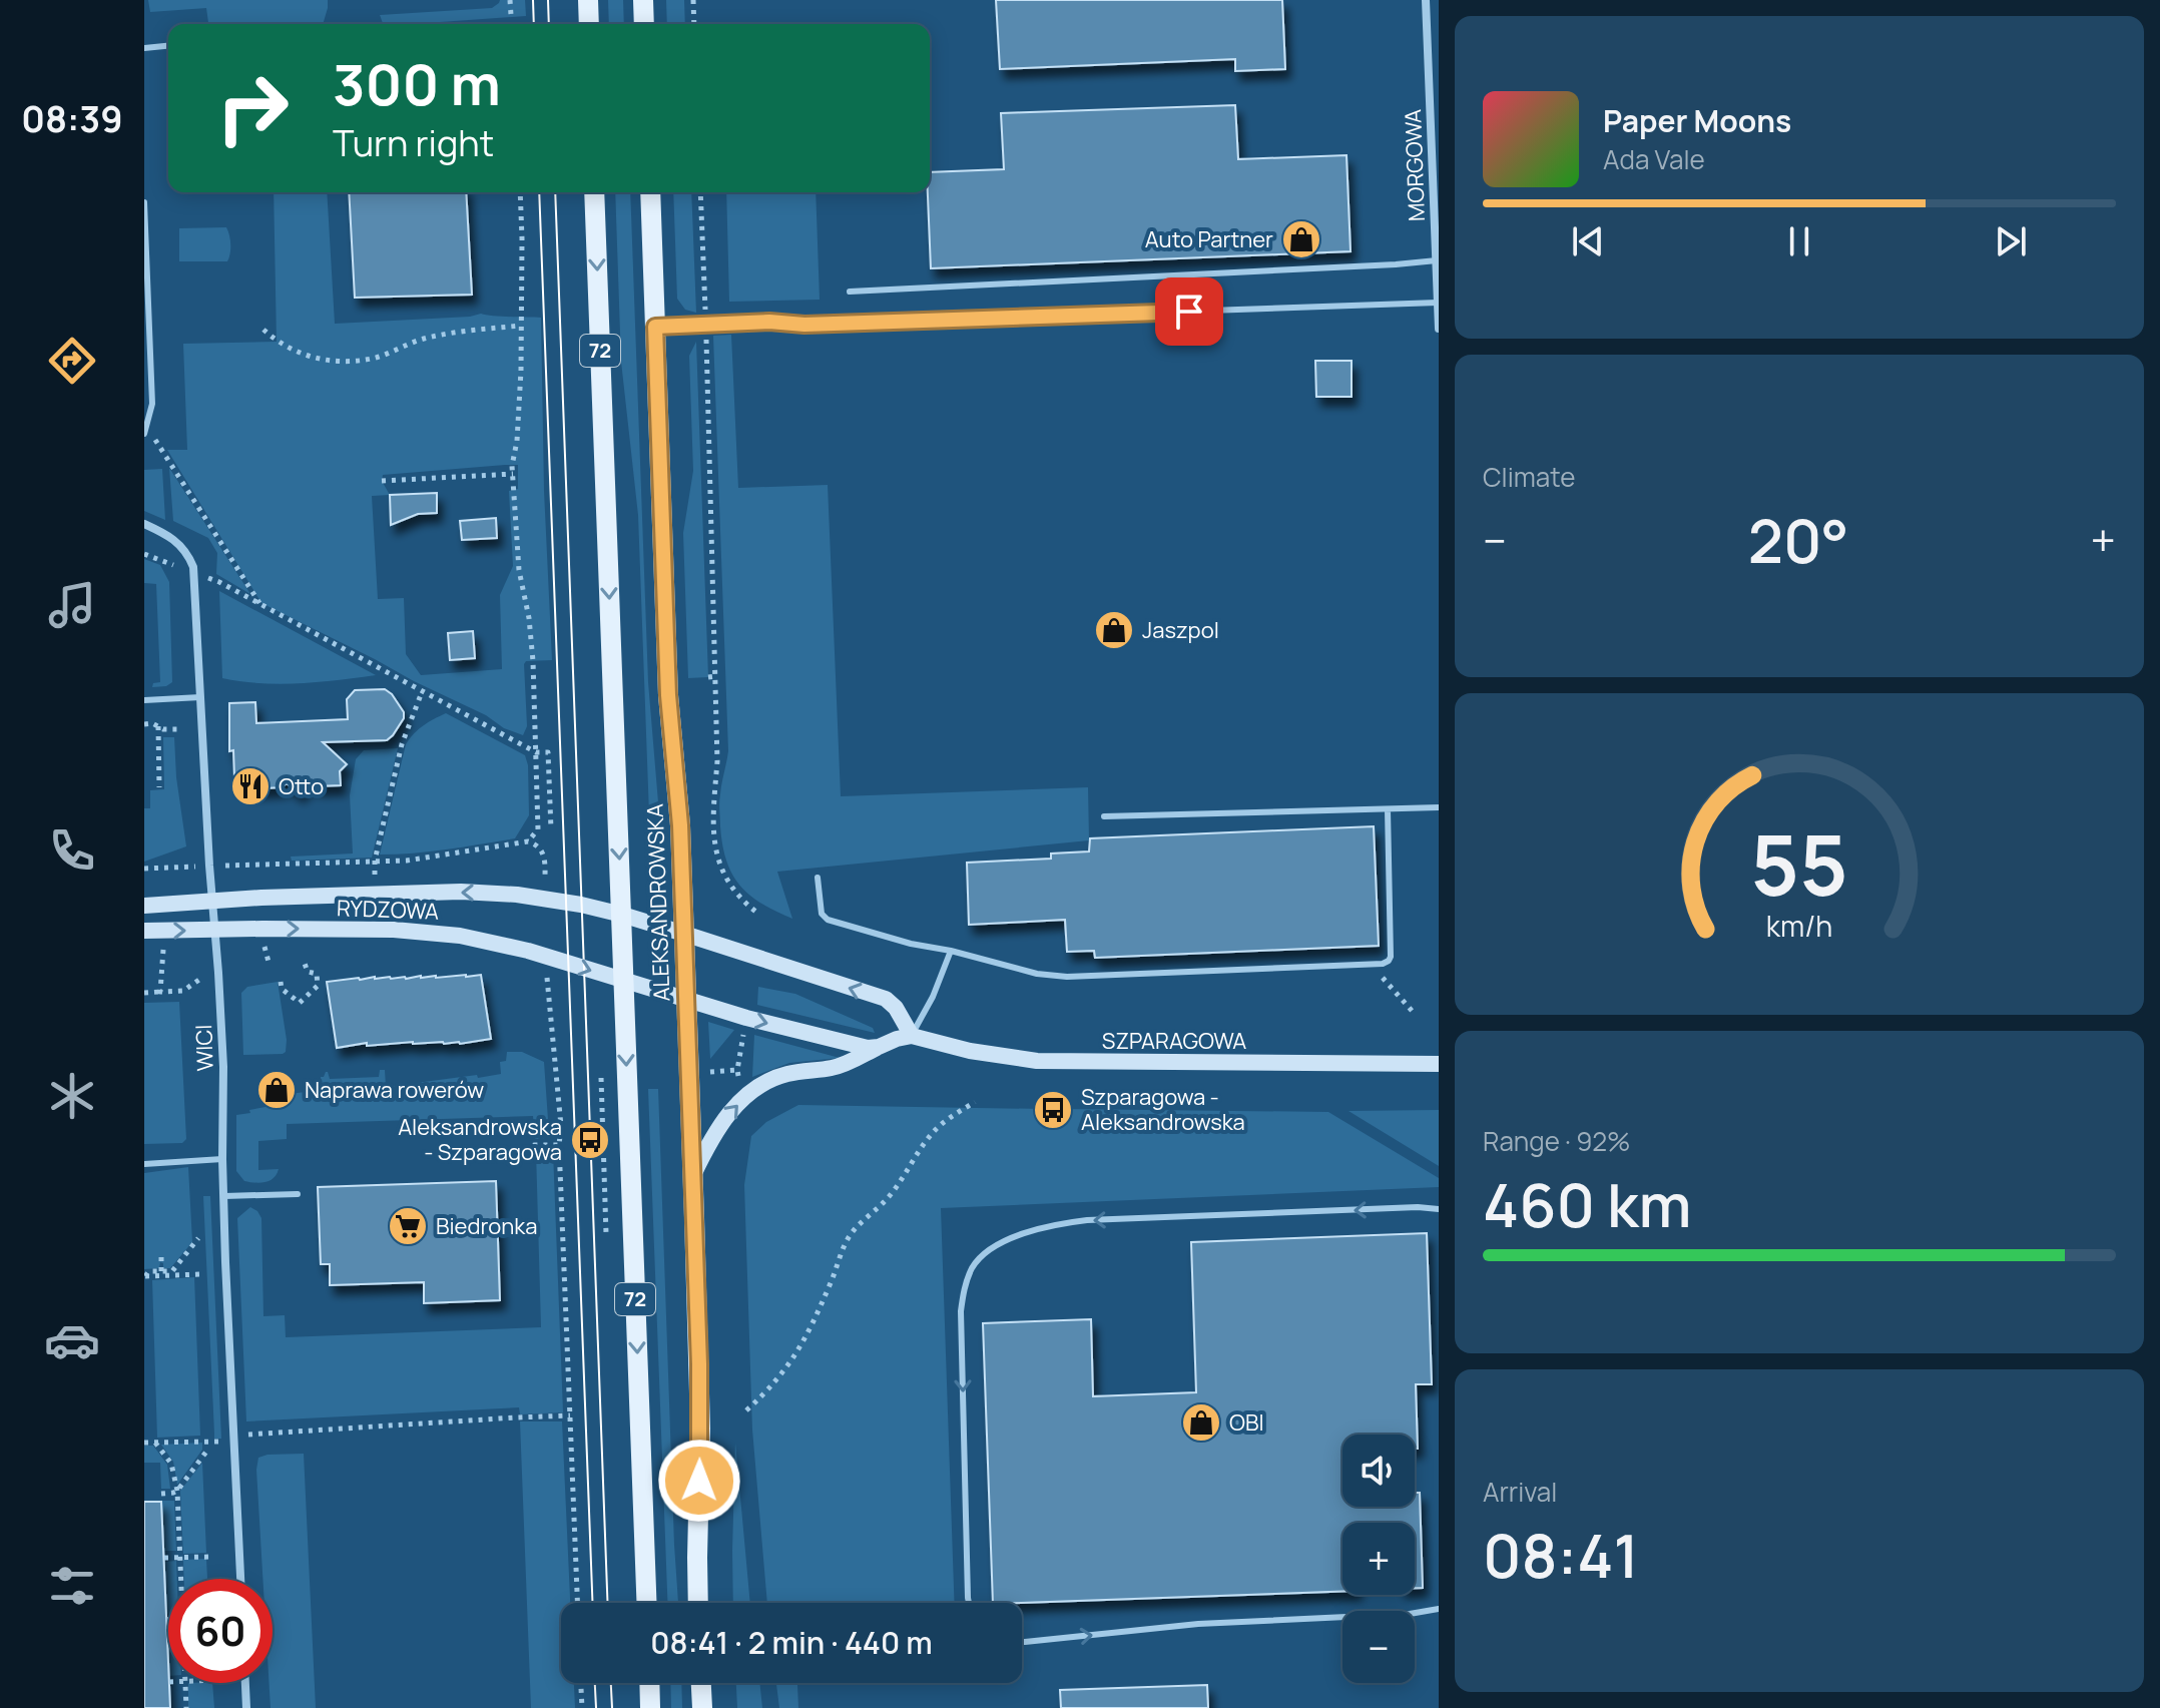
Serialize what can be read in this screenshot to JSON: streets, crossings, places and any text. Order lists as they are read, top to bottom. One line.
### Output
{"streets":{"main road":["72","ALEKSANDROWSKA"],"street":["MORGOWA","RYDZOWA","SZPARAGOWA","WICI"]},"crossings":[["ALEKSANDROWSKA","RYDZOWA"],["RYDZOWA","WICI"]],"places":{"shop":["Auto Partner","Jaszpol","Naprawa rowerów","OBI"],"restaurant":["Otto"],"bus stop":["Szparagowa - Aleksandrowska","Aleksandrowska - Szparagowa"],"supermarket":["Biedronka"]},"page":{"tabs":"08:39","turn":["300 m","Turn right"],"song":["Paper Moons","Ada Vale"],"tile":["Climate",["Range · 92%","460 km"],["Arrival","08:41"]],"heat":["−","20°","+"],"map_buttons":["+","−"],"limit":"60","trip":"08:41 · 2 min · 440 m","gauge":["55","km/h"]}}
